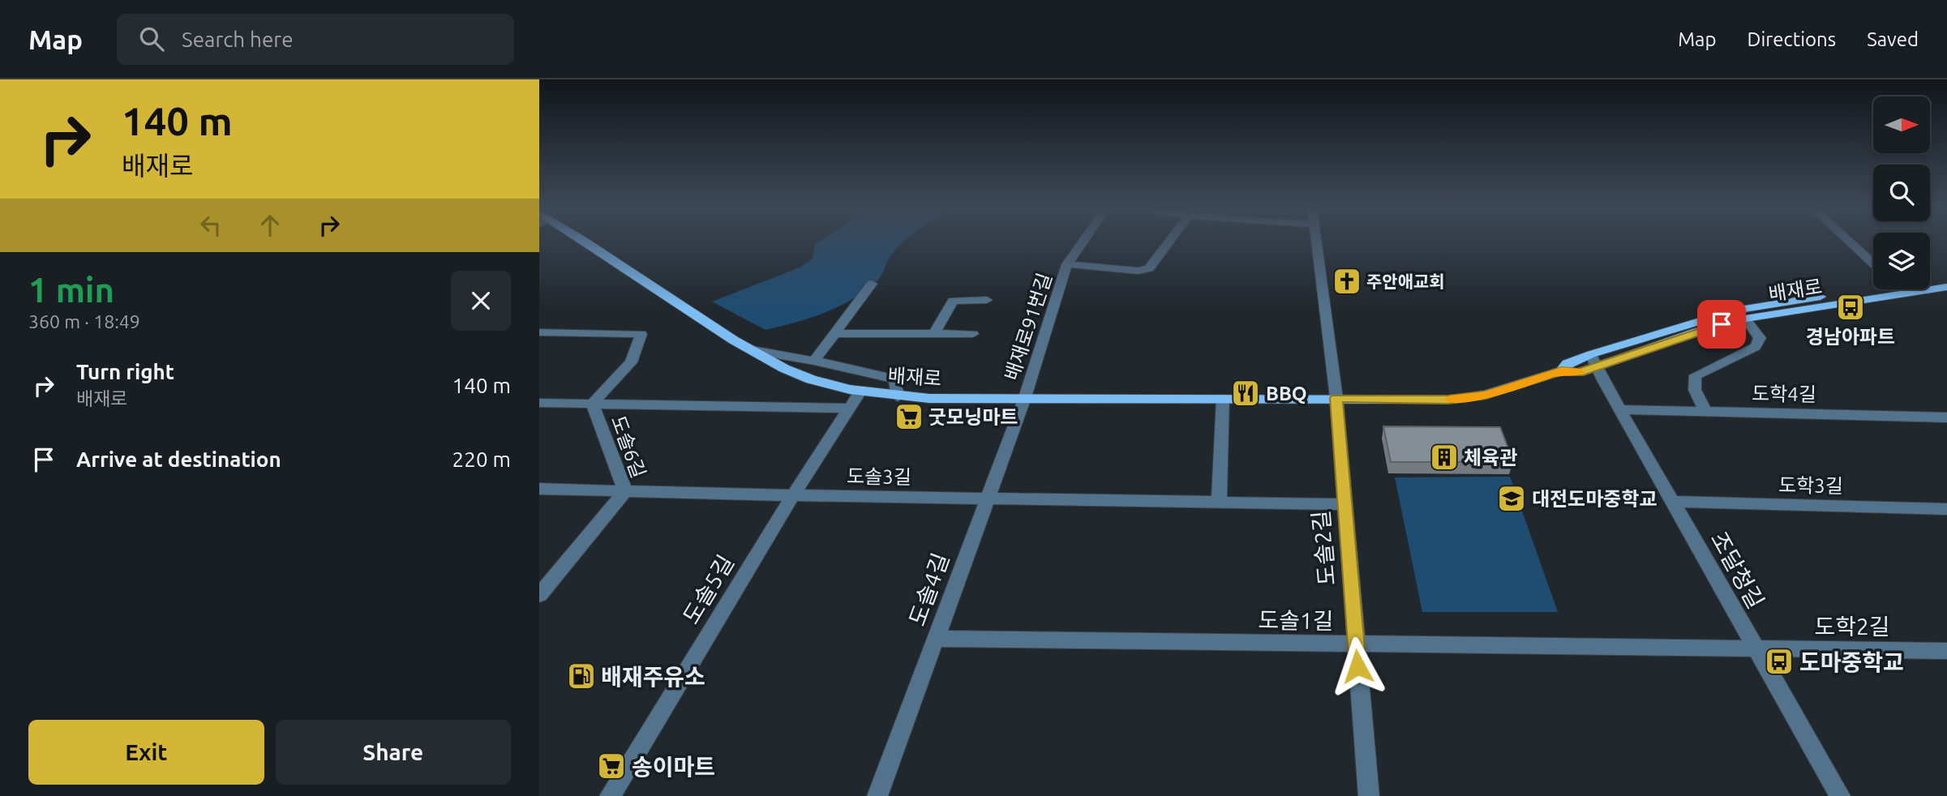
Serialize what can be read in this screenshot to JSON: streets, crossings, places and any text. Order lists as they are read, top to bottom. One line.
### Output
{"streets":{"main road":["배재로"],"street":["배재로91번길","도학4길","도솔6길","도솔3길","도학3길","도솔2길","조달청길","도솔5길","도솔4길","도솔1길","도학2길"]},"crossings":[["배재로","배재로91번길"],["배재로","도솔2길"],["배재로","조달청길"],["배재로","도솔5길"],["배재로","도솔4길"],["배재로91번길","도솔4길"],["도학4길","조달청길"],["도솔6길","도솔3길"],["도솔3길","도솔2길"],["도솔3길","도솔5길"],["도솔3길","도솔4길"],["도학3길","조달청길"],["도솔2길","도솔1길"],["조달청길","도솔1길"],["조달청길","도학2길"],["도솔4길","도솔1길"],["도솔1길","도학2길"]],"places":{"church":["주안애교회"],"bus stop":["경남아파트","도마중학교"],"restaurant":["BBQ"],"supermarket":["굿모닝마트","송이마트"],"building":["체육관"],"school or university":["대전도마중학교"],"fuel station":["배재주유소"]},"north":"right","page":{"header":"Map","search":"Search here","nav":["Map","Directions","Saved"],"turn":["140 m","배재로"],"heading":["1 min","360 m · 18:49"],"list":[{"name":"Turn right","note":"배재로","value":"140 m"},{"name":"Arrive at destination","value":"220 m"}],"buttons":["Exit","Share"]}}
